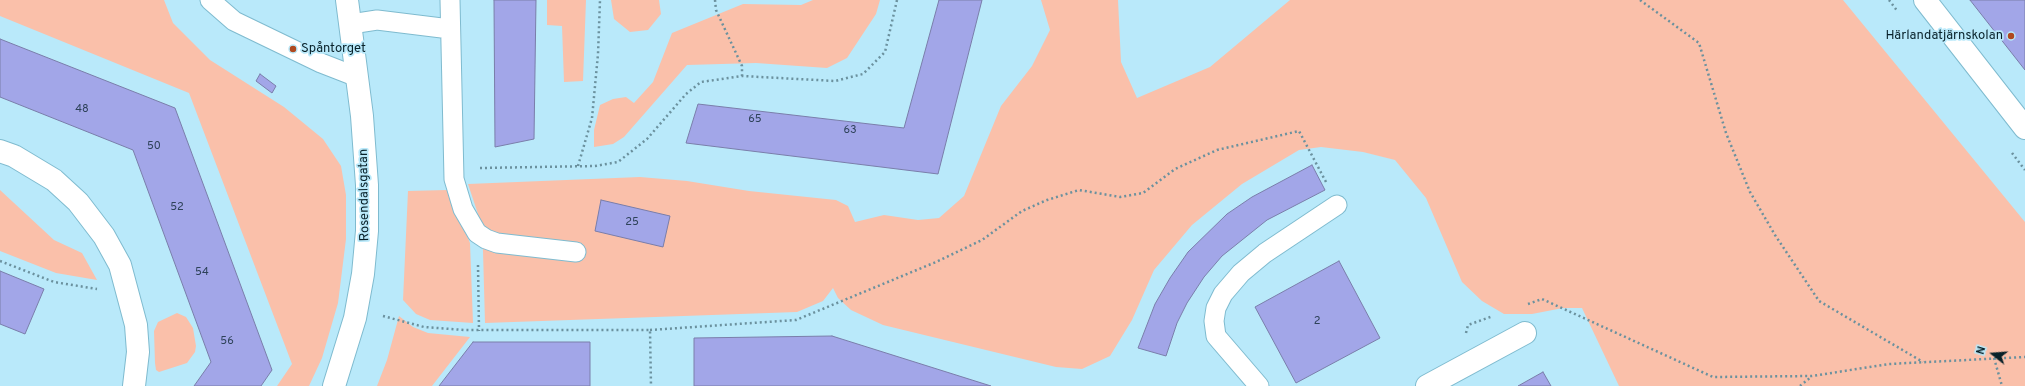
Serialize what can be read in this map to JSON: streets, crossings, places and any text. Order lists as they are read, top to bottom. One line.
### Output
{"streets":{"street":["Rosendalsgatan"]},"places":["Härlandatjärnskolan","Spåntorget"],"house_numbers":["48","65","63","50","52","25","54","2","56"],"north":"left"}
